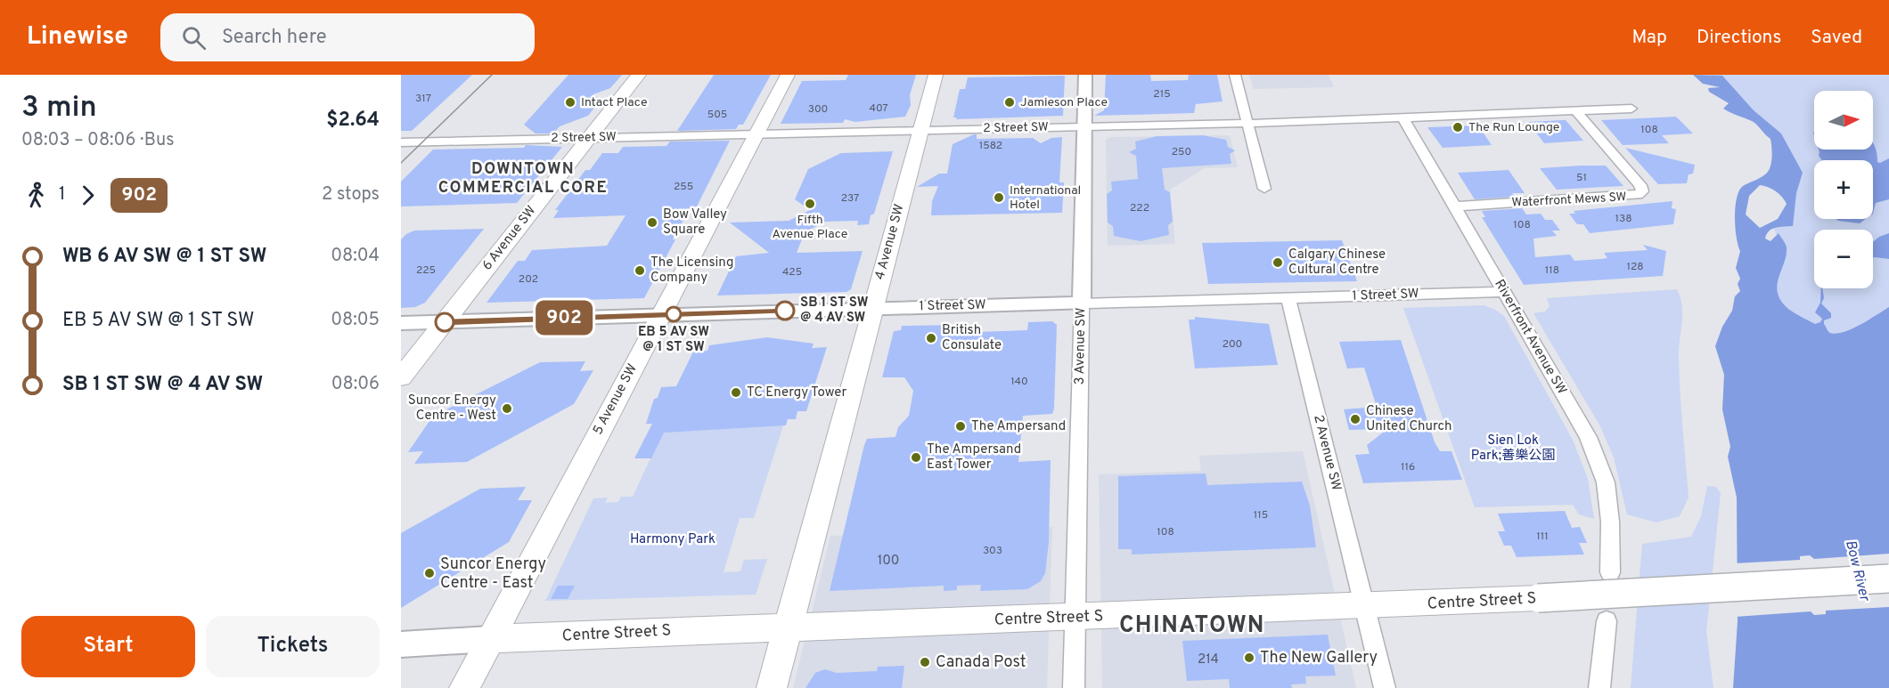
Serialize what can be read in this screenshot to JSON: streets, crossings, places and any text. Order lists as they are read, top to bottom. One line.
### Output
{"streets":{"main road":["6 Avenue SW","4 Avenue SW","5 Avenue SW","Centre Street S"],"street":["2 Street SW","Waterfront Mews SW","1 Street SW","Riverfront Avenue SW","3 Avenue SW","2 Avenue SW"]},"crossings":[["2 Street SW","Waterfront Mews SW"],["2 Street SW","6 Avenue SW"],["2 Street SW","4 Avenue SW"],["2 Street SW","Riverfront Avenue SW"],["2 Street SW","3 Avenue SW"],["2 Street SW","5 Avenue SW"],["Waterfront Mews SW","Riverfront Avenue SW"],["6 Avenue SW","1 Street SW"],["4 Avenue SW","1 Street SW"],["4 Avenue SW","Centre Street S"],["1 Street SW","Riverfront Avenue SW"],["1 Street SW","3 Avenue SW"],["1 Street SW","5 Avenue SW"],["1 Street SW","2 Avenue SW"],["3 Avenue SW","Centre Street S"],["5 Avenue SW","Centre Street S"],["2 Avenue SW","Centre Street S"]],"districts":["DOWNTOWN COMMERCIAL CORE","CHINATOWN"],"water":["Bow River"],"parks":["Sien Lok Park;善樂公園","Harmony Park"],"places":["Intact Place","Jamieson Place","The Run Lounge","International Hotel","Fifth Avenue Place","Bow Valley Square","Calgary Chinese Cultural Centre","The Licensing Company","SB 1 ST SW @ 4 AV SW","EB 5 AV SW @ 1 ST SW","British Consulate","TC Energy Tower","Suncor Energy Centre - West","Chinese United Church","The Ampersand","The Ampersand East Tower","Suncor Energy Centre - East","The New Gallery","Canada Post"],"lines":["bus line 902"],"house_numbers":["215","317","407","300","505","108","1582","250","51","255","237","222","138","108","128","225","118","425","202","200","140","116","115","108","111","303","100","214"],"north":"right","page":{"header":"Linewise","search":"Search here","nav":["Map","Directions","Saved"],"heading":["3 min","08:03 – 08:06 · Bus","$2.64"],"on_map":"902","map_buttons":["+","−"],"legs":["1","902","2 stops"],"list":[{"name":"WB 6 AV SW @ 1 ST SW","value":"08:04"},{"name":"EB 5 AV SW @ 1 ST SW","value":"08:05"},{"name":"SB 1 ST SW @ 4 AV SW","value":"08:06"}],"buttons":["Start","Tickets"]}}
